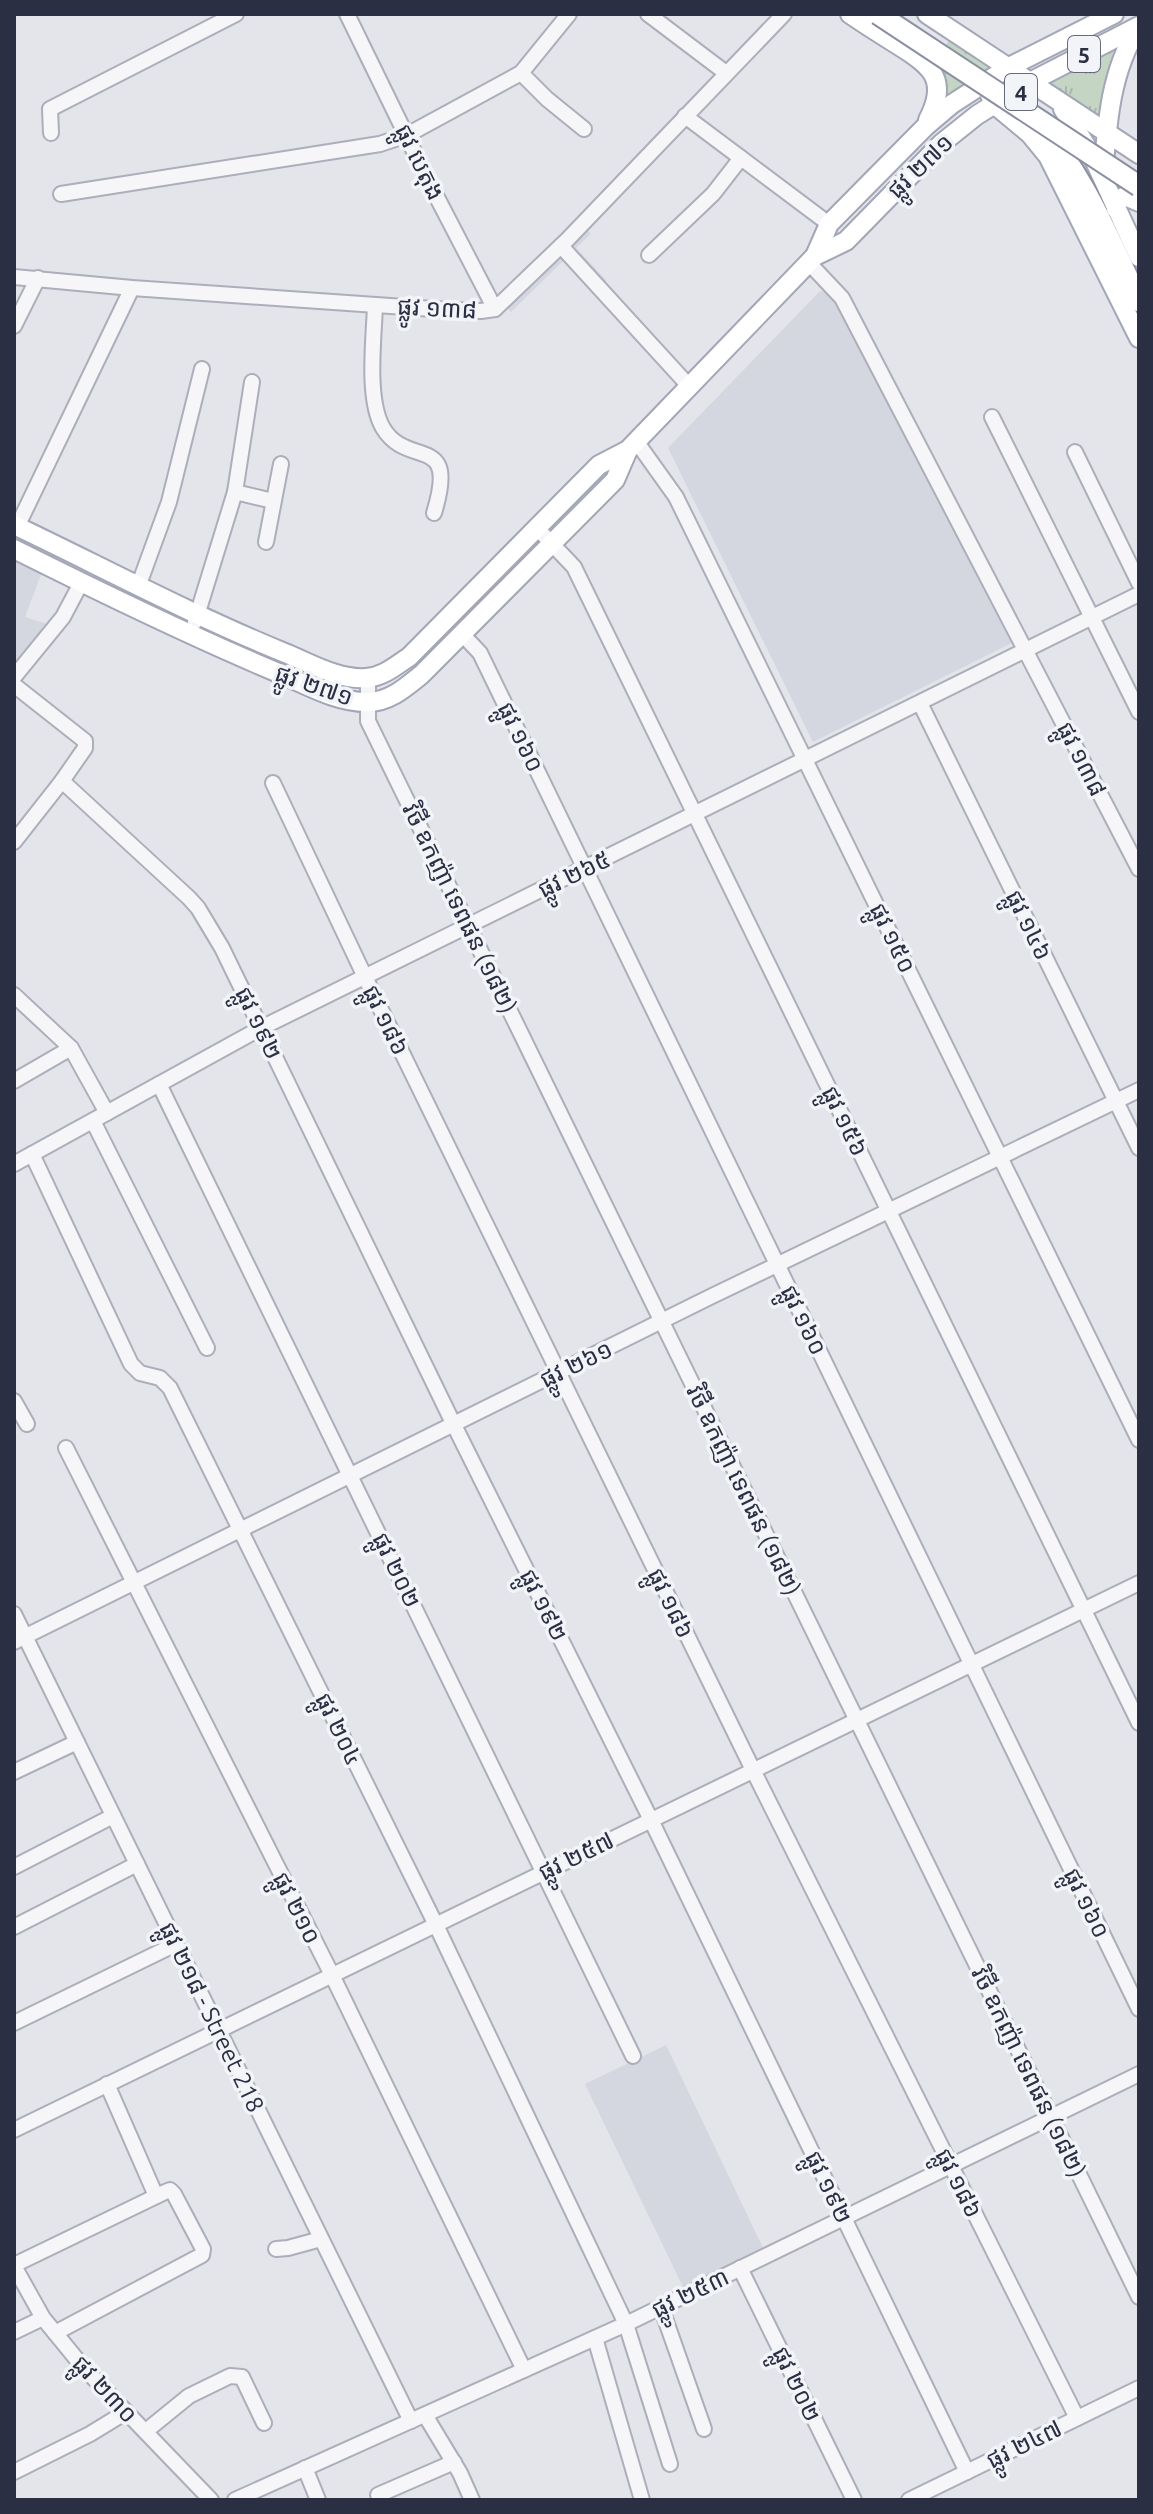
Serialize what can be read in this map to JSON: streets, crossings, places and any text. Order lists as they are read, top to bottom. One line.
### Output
{"streets":{"highway":["4"],"main road":["5","ផ្លូវ ២៧១"],"street":["ផ្លូវ បេតុង","ផ្លូវ ១៣៨","ផ្លូវ ១៦០","ផ្លូវ ២៦៥","វិថី ឧកញ៉ា ទេពផន (១៨២)","ផ្លូវ ១៤៦","ផ្លូវ ១៥០","ផ្លូវ ១៨៦","ផ្លូវ ១៩២","ផ្លូវ ១៥៦","ផ្លូវ ២៦១","ផ្លូវ ២០២","ផ្លូវ ២០៤","ផ្លូវ ២៥៧","ផ្លូវ ២១០","ផ្លូវ ២១៨ - Street 218","ផ្លូវ ២៥៣","ផ្លូវ ២៣០","ផ្លូវ ២៤៧"]},"crossings":[["5","ផ្លូវ ២៧១"],["ផ្លូវ បេតុង","ផ្លូវ ១៣៨"],["ផ្លូវ ២៧១","ផ្លូវ ១៣៨"],["ផ្លូវ ២៧១","ផ្លូវ ១៦០"],["ផ្លូវ ២៧១","វិថី ឧកញ៉ា ទេពផន (១៨២)"],["ផ្លូវ ២៧១","ផ្លូវ ១៥០"],["ផ្លូវ ២៧១","ផ្លូវ ១៥៦"],["ផ្លូវ ១៣៨","ផ្លូវ ២៦៥"],["ផ្លូវ ១៦០","ផ្លូវ ២៦៥"],["ផ្លូវ ១៦០","ផ្លូវ ២៦១"],["ផ្លូវ ១៦០","ផ្លូវ ២៥៧"],["ផ្លូវ ២៦៥","វិថី ឧកញ៉ា ទេពផន (១៨២)"],["ផ្លូវ ២៦៥","ផ្លូវ ១៤៦"],["ផ្លូវ ២៦៥","ផ្លូវ ១៥០"],["ផ្លូវ ២៦៥","ផ្លូវ ១៨៦"],["ផ្លូវ ២៦៥","ផ្លូវ ១៩២"],["ផ្លូវ ២៦៥","ផ្លូវ ១៥៦"],["ផ្លូវ ២៦៥","ផ្លូវ ២០២"],["ផ្លូវ ២៦៥","ផ្លូវ ២០៤"],["វិថី ឧកញ៉ា ទេពផន (១៨២)","ផ្លូវ ២៦១"],["វិថី ឧកញ៉ា ទេពផន (១៨២)","ផ្លូវ ២៥៧"],["វិថី ឧកញ៉ា ទេពផន (១៨២)","ផ្លូវ ២៥៣"],["ផ្លូវ ១៤៦","ផ្លូវ ២៦១"],["ផ្លូវ ១៥០","ផ្លូវ ២៦១"],["ផ្លូវ ១៨៦","ផ្លូវ ២៦១"],["ផ្លូវ ១៨៦","ផ្លូវ ២៥៧"],["ផ្លូវ ១៨៦","ផ្លូវ ២៥៣"],["ផ្លូវ ១៨៦","ផ្លូវ ២៤៧"],["ផ្លូវ ១៩២","ផ្លូវ ២៦១"],["ផ្លូវ ១៩២","ផ្លូវ ២៥៧"],["ផ្លូវ ១៩២","ផ្លូវ ២៥៣"],["ផ្លូវ ១៩២","ផ្លូវ ២៤៧"],["ផ្លូវ ១៥៦","ផ្លូវ ២៦១"],["ផ្លូវ ១៥៦","ផ្លូវ ២៥៧"],["ផ្លូវ ២៦១","ផ្លូវ ២០២"],["ផ្លូវ ២៦១","ផ្លូវ ២០៤"],["ផ្លូវ ២៦១","ផ្លូវ ២១០"],["ផ្លូវ ២៦១","ផ្លូវ ២១៨ - Street 218"],["ផ្លូវ ២០២","ផ្លូវ ២៥៧"],["ផ្លូវ ២០២","ផ្លូវ ២៥៣"],["ផ្លូវ ២០៤","ផ្លូវ ២៥៧"],["ផ្លូវ ២០៤","ផ្លូវ ២៥៣"],["ផ្លូវ ២៥៧","ផ្លូវ ២១០"],["ផ្លូវ ២៥៧","ផ្លូវ ២១៨ - Street 218"],["ផ្លូវ ២១០","ផ្លូវ ២៥៣"],["ផ្លូវ ២១៨ - Street 218","ផ្លូវ ២៥៣"]]}
